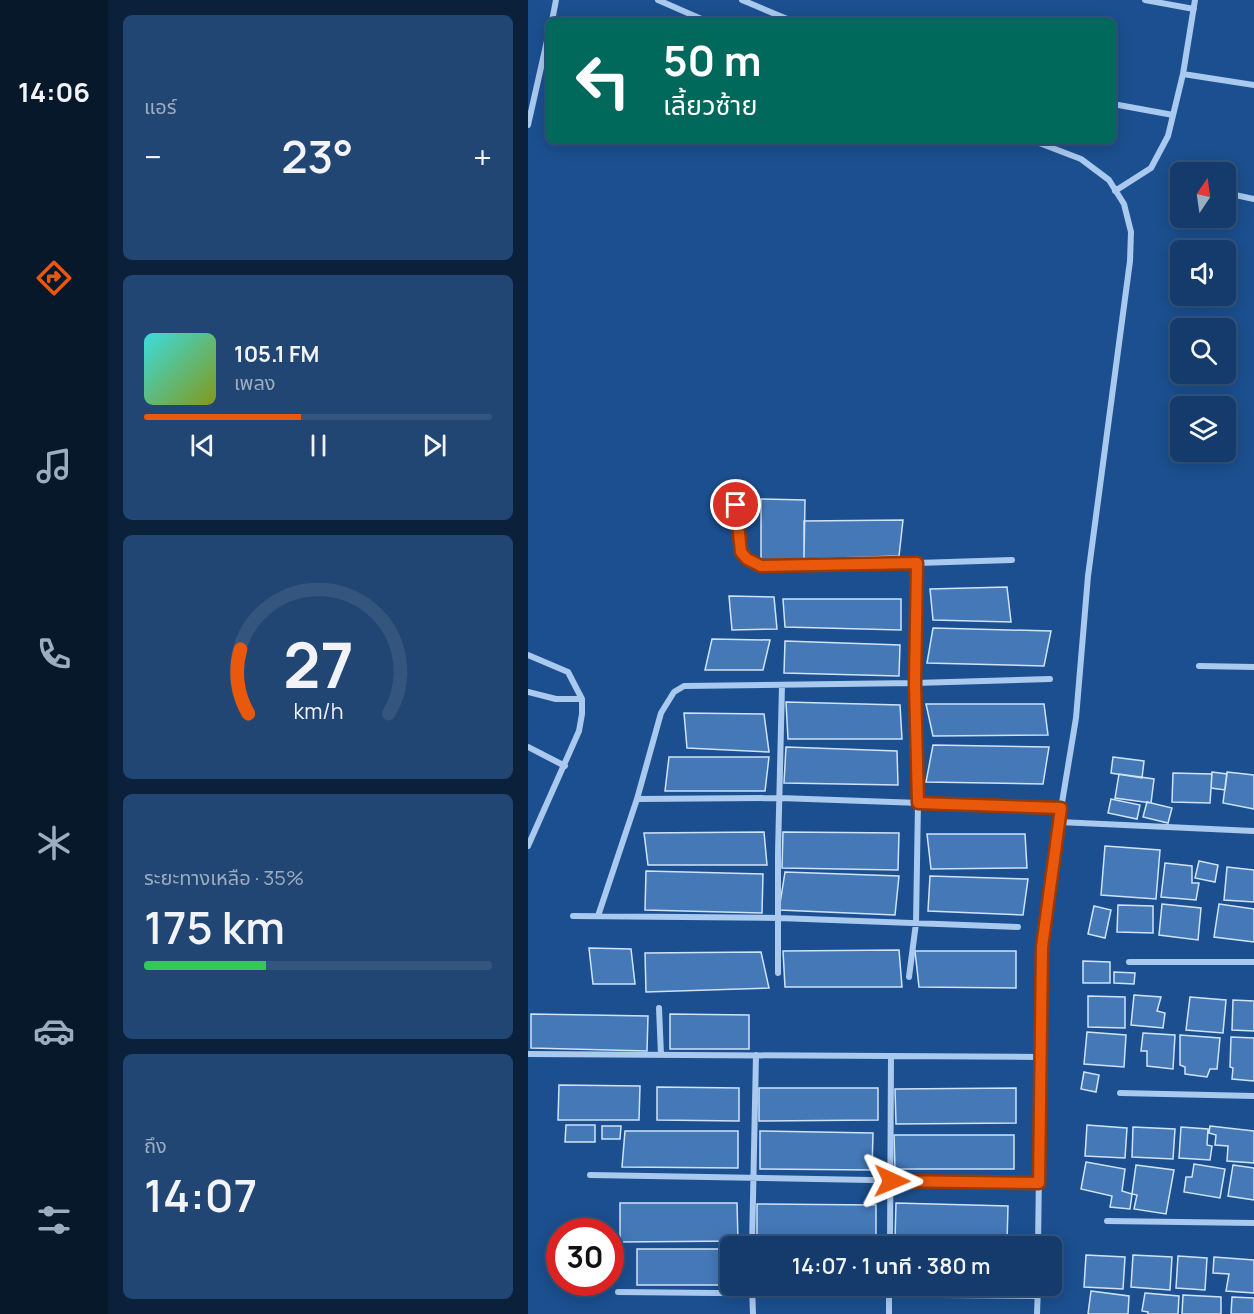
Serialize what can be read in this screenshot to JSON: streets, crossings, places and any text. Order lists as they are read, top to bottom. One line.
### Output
{"north":"top","page":{"tabs":"14:06","tile":["แอร์",["ระยะทางเหลือ · 35%","175 km"],["ถึง","14:07"]],"turn":["50 m","เลี้ยวซ้าย"],"heat":["−","23°","+"],"song":["105.1 FM","เพลง"],"limit":"30","trip":"14:07 · 1 นาที · 380 m","gauge":["27","km/h"]}}
